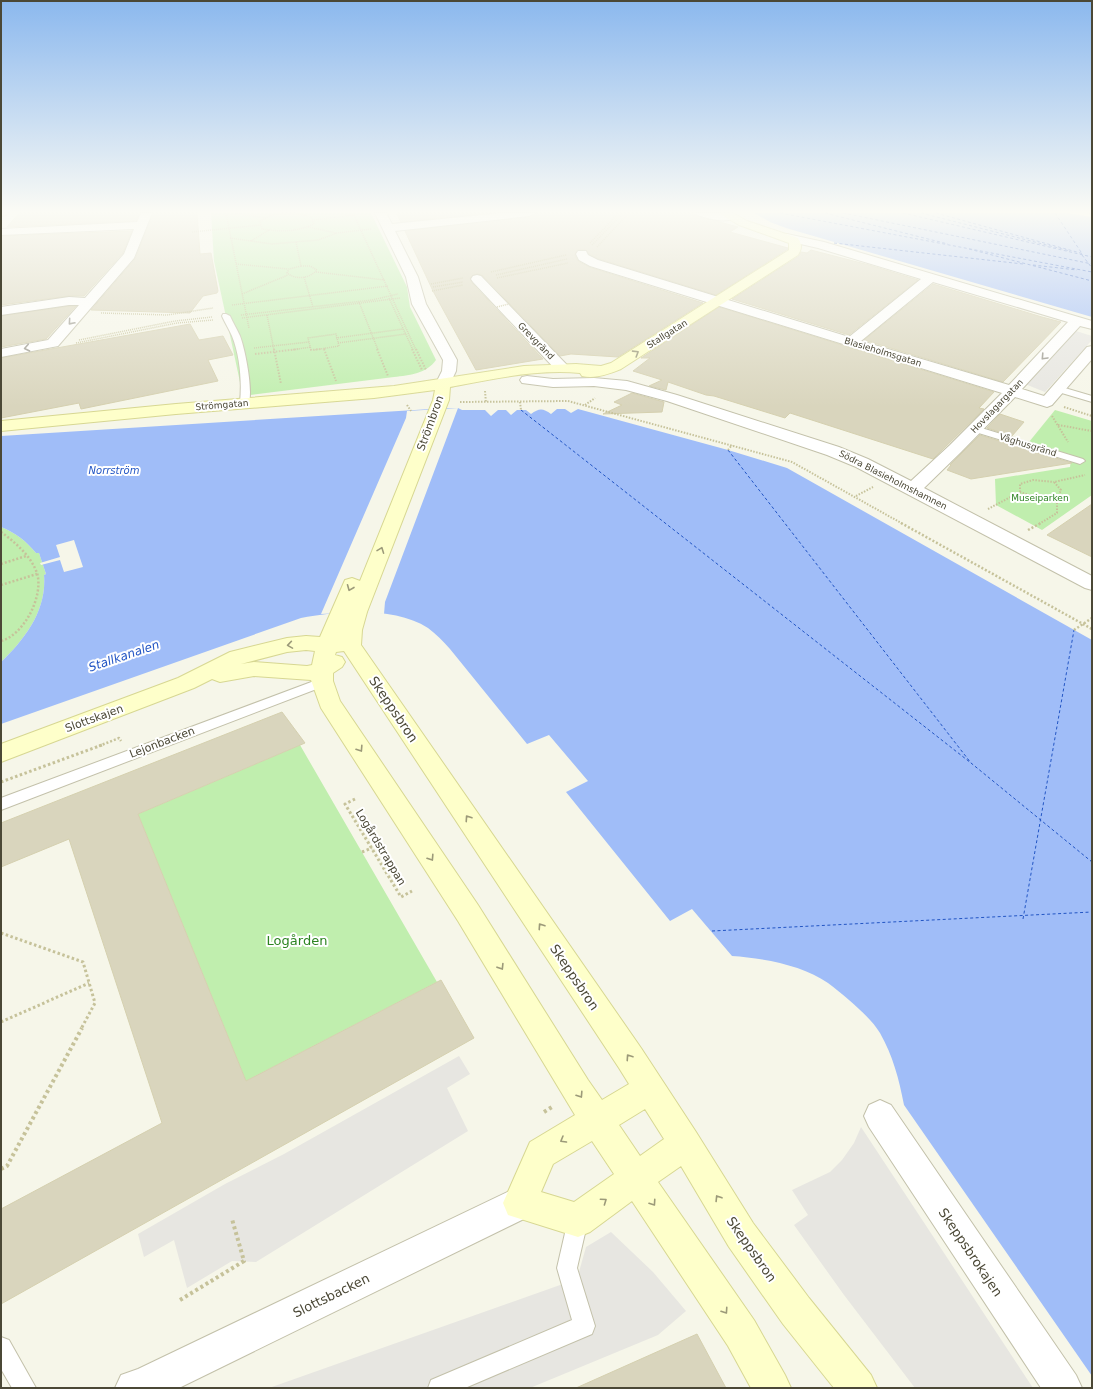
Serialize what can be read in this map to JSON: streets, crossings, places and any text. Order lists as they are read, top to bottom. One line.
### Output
{"streets":{"street":["Stallgatan","Grevgränd","Blasieholmsgatan","Strömgatan","Hovslagargatan","Strömbron","Södra Blasieholmshamnen","Skeppsbron","Slottskajen","Skeppsbrokajen","Slottsbacken"],"lane":["Våghusgränd","Lejonbacken"],"path":["Logårdstrappan"]},"crossings":[["Stallgatan","Blasieholmsgatan"],["Stallgatan","Södra Blasieholmshamnen"],["Grevgränd","Södra Blasieholmshamnen"],["Blasieholmsgatan","Hovslagargatan"],["Strömgatan","Strömbron"],["Strömgatan","Södra Blasieholmshamnen"],["Hovslagargatan","Våghusgränd"],["Hovslagargatan","Södra Blasieholmshamnen"],["Strömbron","Södra Blasieholmshamnen"],["Strömbron","Skeppsbron"],["Strömbron","Slottskajen"],["Skeppsbron","Slottskajen"],["Slottskajen","Lejonbacken"]],"one_way":["Stallgatan"],"water":["Norrström","Stallkanalen"],"parks":["Museiparken","Logården"]}
